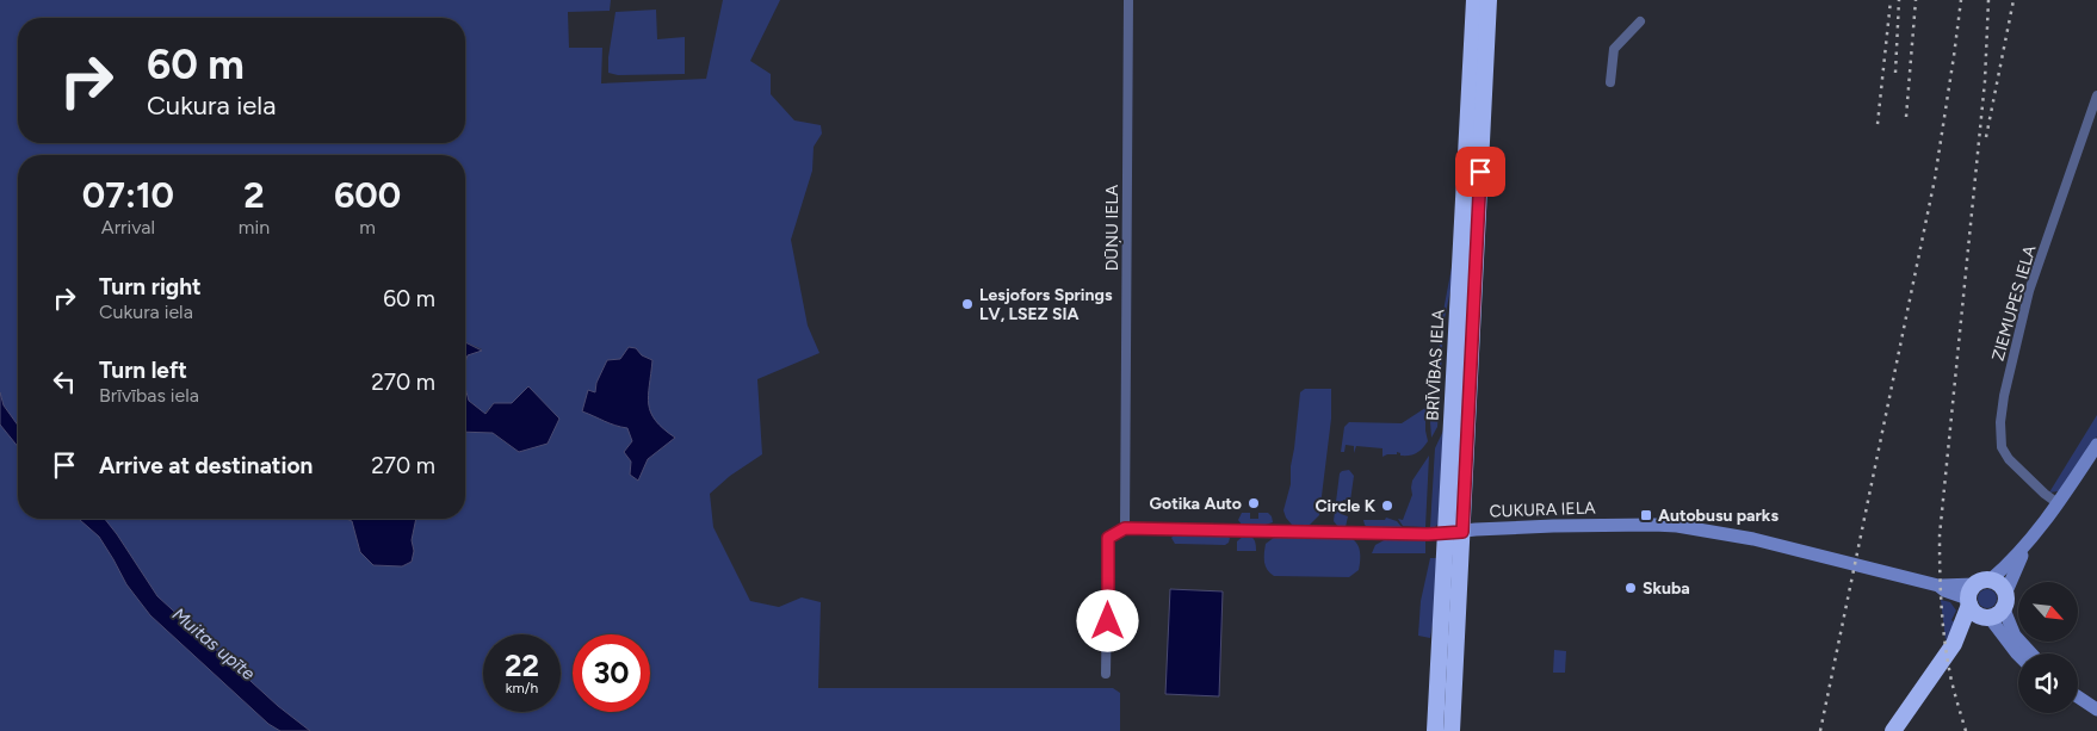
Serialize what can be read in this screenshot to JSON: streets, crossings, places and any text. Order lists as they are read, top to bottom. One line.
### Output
{"streets":{"highway":["BRĪVĪBAS IELA"],"main road":["CUKURA IELA"],"street":["DŪŅU IELA","ZIEMUPES IELA"]},"crossings":[["DŪŅU IELA","CUKURA IELA"],["BRĪVĪBAS IELA","CUKURA IELA"]],"water":["Muitas upīte"],"places":{"other":["Lesjofors Springs LV, LSEZ SIA","Gotika Auto","Circle K","Skuba"],"transit":["Autobusu parks"]},"north":"bottom right","page":{"turn":["60 m","Cukura iela"],"eta":["07:10","Arrival","2","min","600","m"],"list":[{"name":"Turn right","note":"Cukura iela","value":"60 m"},{"name":"Turn left","note":"Brīvības iela","value":"270 m"},{"name":"Arrive at destination","value":"270 m"}],"speed":"22 km/h","limit":"30"}}
